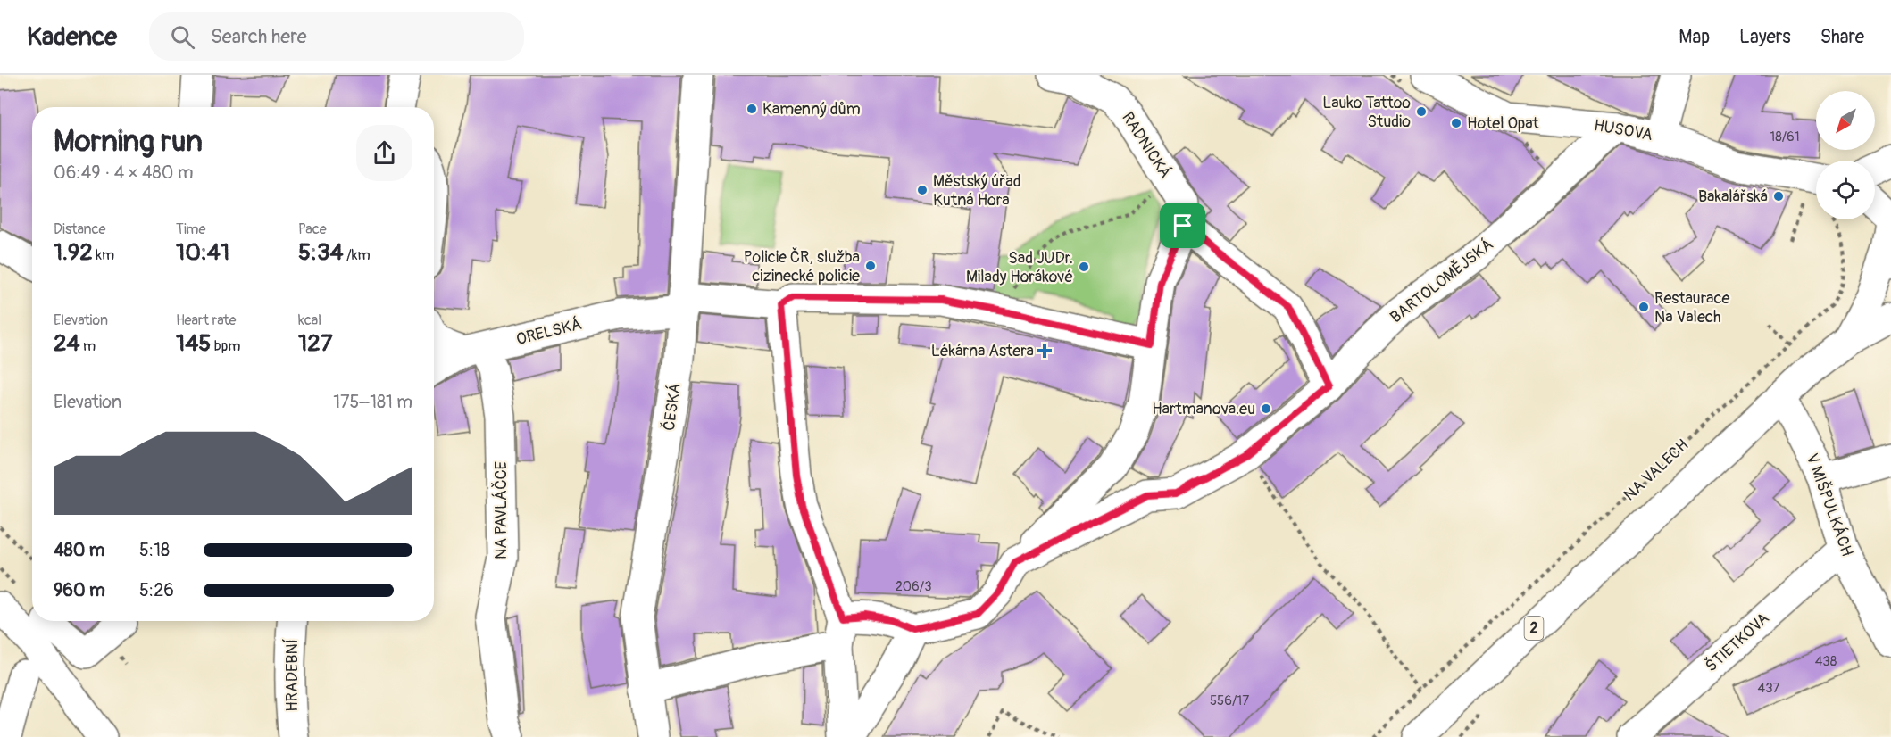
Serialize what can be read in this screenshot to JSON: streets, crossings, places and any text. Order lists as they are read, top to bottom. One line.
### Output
{"streets":{"street":["HUSOVA","RADNICKÁ","BARTOLOMĚJSKÁ","ORELSKÁ","ČESKÁ","NA VALECH","V MIŠPULKÁCH","NA PAVLÁČCE","2","ŠTIETKOVA","HRADEBNÍ"]},"crossings":[["HUSOVA","BARTOLOMĚJSKÁ"],["RADNICKÁ","BARTOLOMĚJSKÁ"],["ORELSKÁ","ČESKÁ"],["ORELSKÁ","NA PAVLÁČCE"],["NA VALECH","V MIŠPULKÁCH"],["V MIŠPULKÁCH","ŠTIETKOVA"]],"places":{"other":["Kamenný dům","Lauko Tattoo Studio","Hotel Opat","Městský úřad Kutná Hora","Bakalářská","Policie ČR, služba cizinecké policie","Sad JUDr. Milady Horákové","Restaurace Na Valech","Hartmanova.eu"],"health":["Lékárna Astera"]},"house_numbers":["18/61","206/3","438","437","556/17"],"north":"bottom left","page":{"header":"Kadence","search":"Search here","nav":["Map","Layers","Share"],"heading":["Morning run","06:49 · 4 × 480 m"],"stats":[["Distance","1.92 km"],["Time","10:41"],["Pace","5:34 /km"],["Elevation","24 m"],["Heart rate","145 bpm"],["kcal","127"]],"chart":["Elevation","175–181 m"],"list":[{"name":"480 m","note":"5:18"},{"name":"960 m","note":"5:26"}]}}
